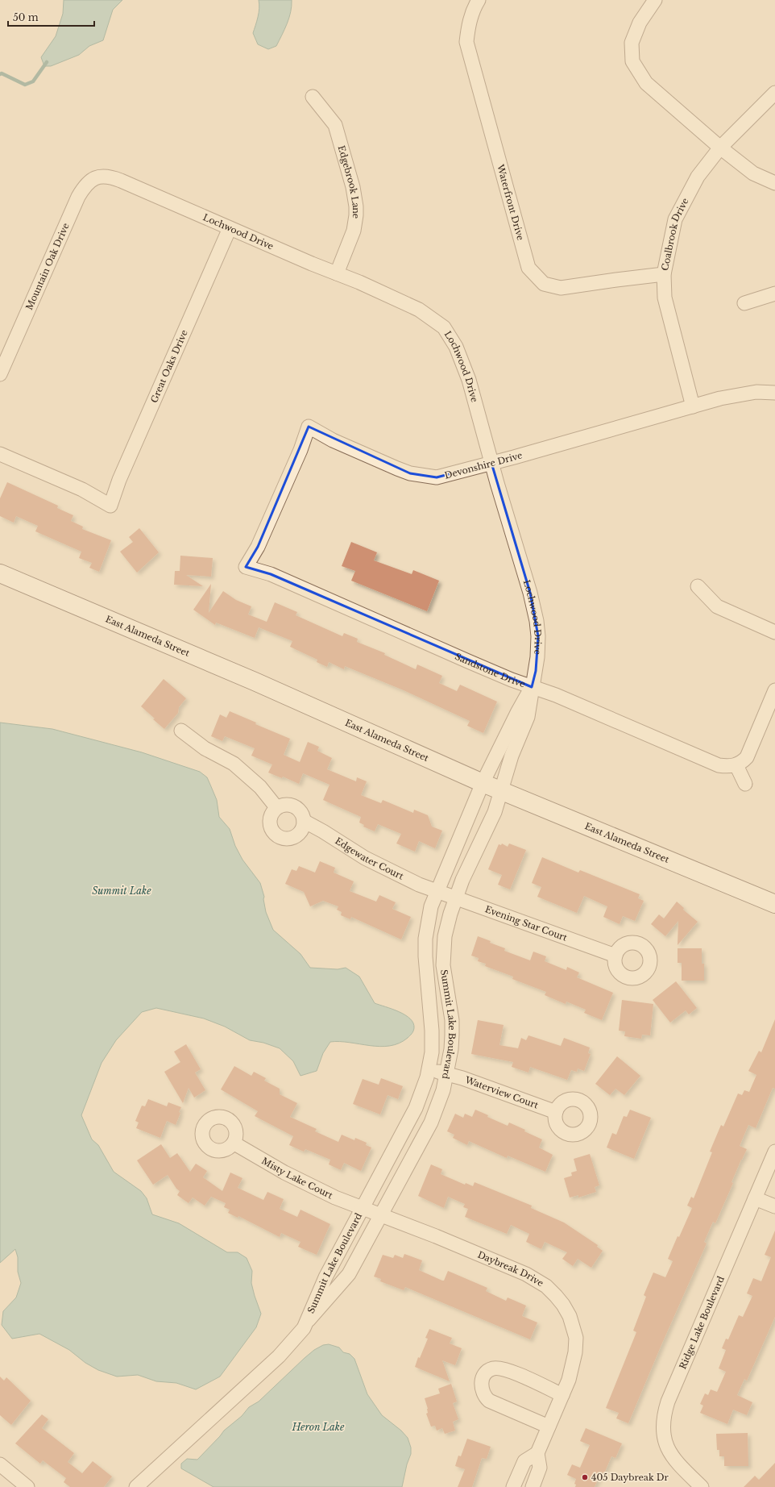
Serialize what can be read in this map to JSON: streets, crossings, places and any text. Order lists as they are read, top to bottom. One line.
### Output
{"streets":{"street":["Edgebrook Lane","Waterfront Drive","Lochwood Drive","Coalbrook Drive","Mountain Oak Drive","Great Oaks Drive","Devonshire Drive","East Alameda Street","Sandstone Drive","Edgewater Court","Evening Star Court","Summit Lake Boulevard","Waterview Court","Misty Lake Court","Daybreak Drive","Ridge Lake Boulevard"]},"crossings":[["Edgebrook Lane","Lochwood Drive"],["Waterfront Drive","Coalbrook Drive"],["Lochwood Drive","Mountain Oak Drive"],["Lochwood Drive","Great Oaks Drive"],["Lochwood Drive","Devonshire Drive"],["Lochwood Drive","East Alameda Street"],["Lochwood Drive","Sandstone Drive"],["Lochwood Drive","Summit Lake Boulevard"],["Coalbrook Drive","Devonshire Drive"],["Devonshire Drive","Sandstone Drive"],["East Alameda Street","Summit Lake Boulevard"],["Edgewater Court","Evening Star Court"],["Edgewater Court","Summit Lake Boulevard"],["Evening Star Court","Summit Lake Boulevard"],["Summit Lake Boulevard","Waterview Court"],["Summit Lake Boulevard","Misty Lake Court"],["Summit Lake Boulevard","Daybreak Drive"],["Misty Lake Court","Daybreak Drive"]],"water":["Summit Lake","Heron Lake"],"places":["405 Daybreak Dr"],"scale_bar":"50 m"}
